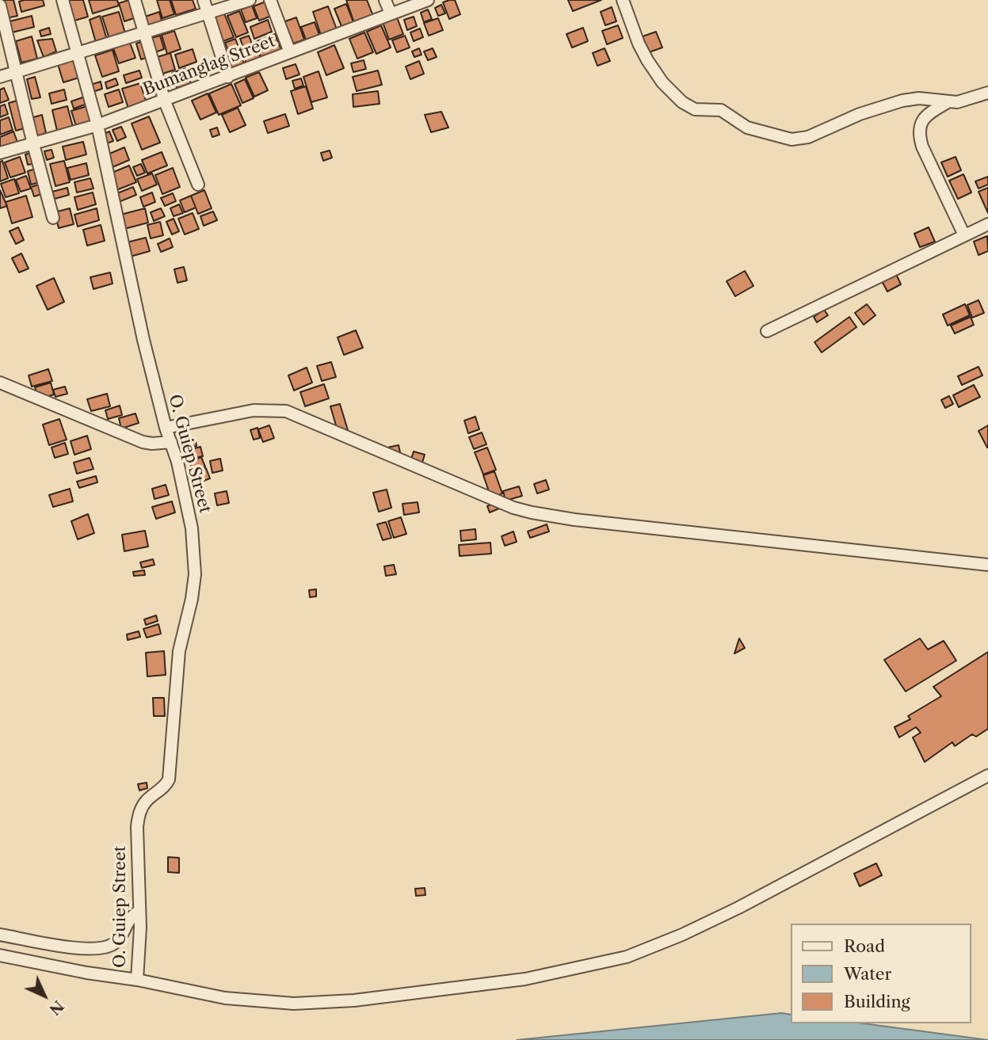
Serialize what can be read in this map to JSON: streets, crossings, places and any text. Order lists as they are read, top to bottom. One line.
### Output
{"streets":{"street":["Bumanglag Street","O. Guiep Street"]},"crossings":[["Bumanglag Street","O. Guiep Street"]],"legend":["Road","Water","Building"],"north":"bottom right"}
